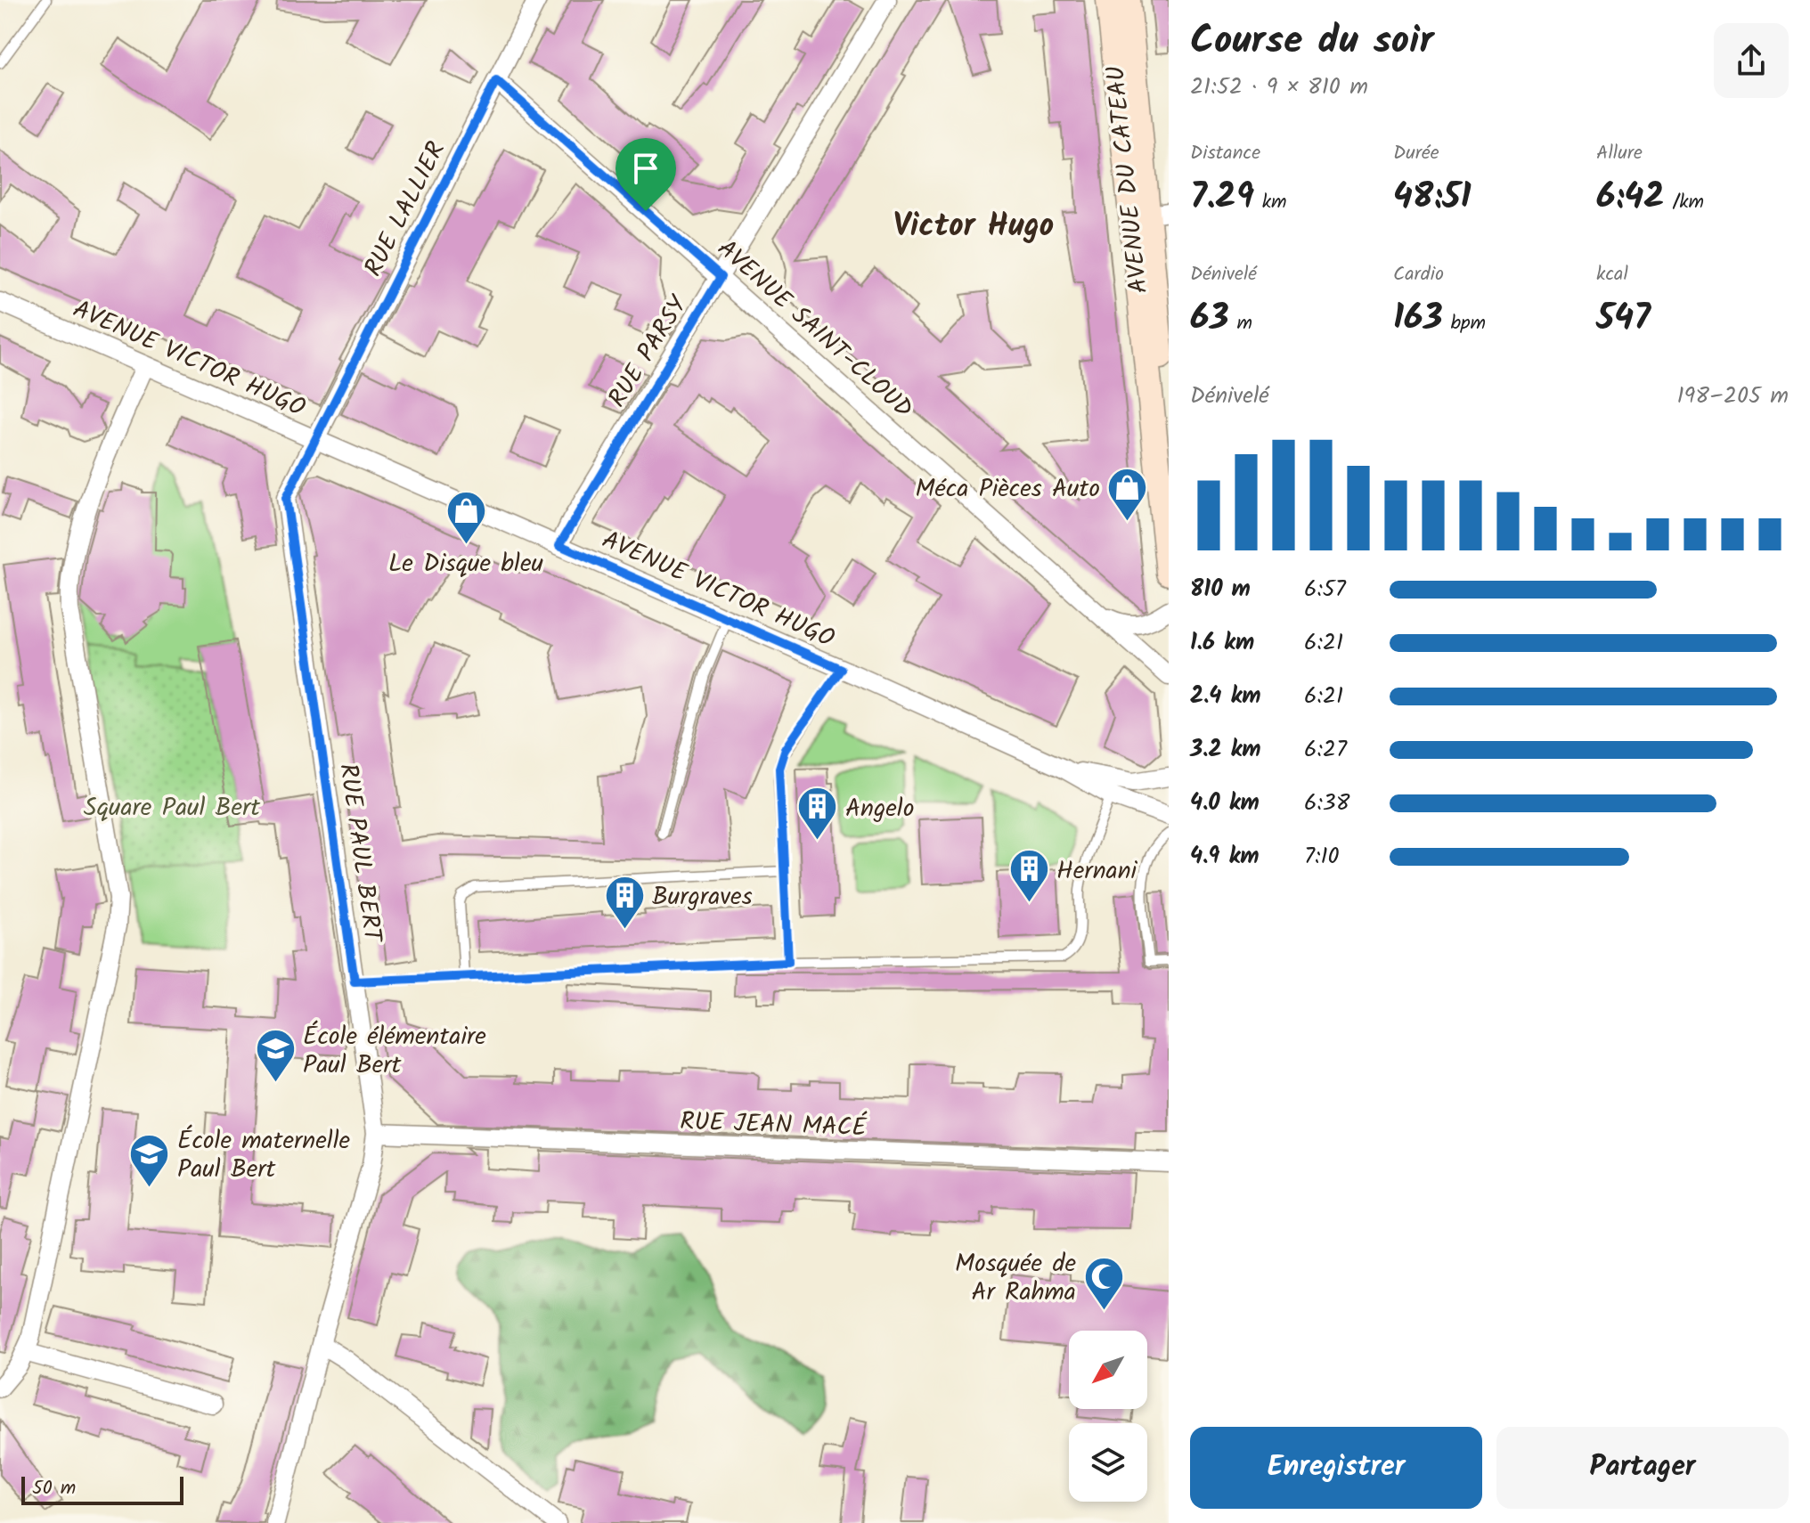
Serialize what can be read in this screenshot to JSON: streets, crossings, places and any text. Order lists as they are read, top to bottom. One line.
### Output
{"streets":{"main road":["AVENUE DU CATEAU"],"street":["RUE LALLIER","AVENUE SAINT-CLOUD","RUE PARSY","AVENUE VICTOR HUGO","RUE PAUL BERT","RUE JEAN MACÉ"]},"crossings":[["RUE LALLIER","AVENUE SAINT-CLOUD"],["RUE LALLIER","AVENUE VICTOR HUGO"],["RUE LALLIER","RUE PAUL BERT"],["AVENUE SAINT-CLOUD","RUE PARSY"],["RUE PARSY","AVENUE VICTOR HUGO"],["AVENUE VICTOR HUGO","RUE PAUL BERT"],["RUE PAUL BERT","RUE JEAN MACÉ"]],"districts":["Victor Hugo"],"parks":["Square Paul Bert"],"places":{"shop":["Méca Pièces Auto","Le Disque bleu"],"building":["Angelo","Hernani","Burgraves"],"school or university":["École élémentaire Paul Bert","École maternelle Paul Bert"],"mosque":["Mosquée de Ar Rahma"]},"scale_bar":"50 m","north":"bottom left","page":{"heading":["Course du soir","21:52 · 9 × 810 m"],"stats":[["Distance","7.29 km"],["Durée","48:51"],["Allure","6:42 /km"],["Dénivelé","63 m"],["Cardio","163 bpm"],["kcal","547"]],"chart":["Dénivelé","198–205 m"],"list":[{"name":"810 m","note":"6:57"},{"name":"1.6 km","note":"6:21"},{"name":"2.4 km","note":"6:21"},{"name":"3.2 km","note":"6:27"},{"name":"4.0 km","note":"6:38"},{"name":"4.9 km","note":"7:10"}],"buttons":["Enregistrer","Partager"],"scale":"50 m"}}
